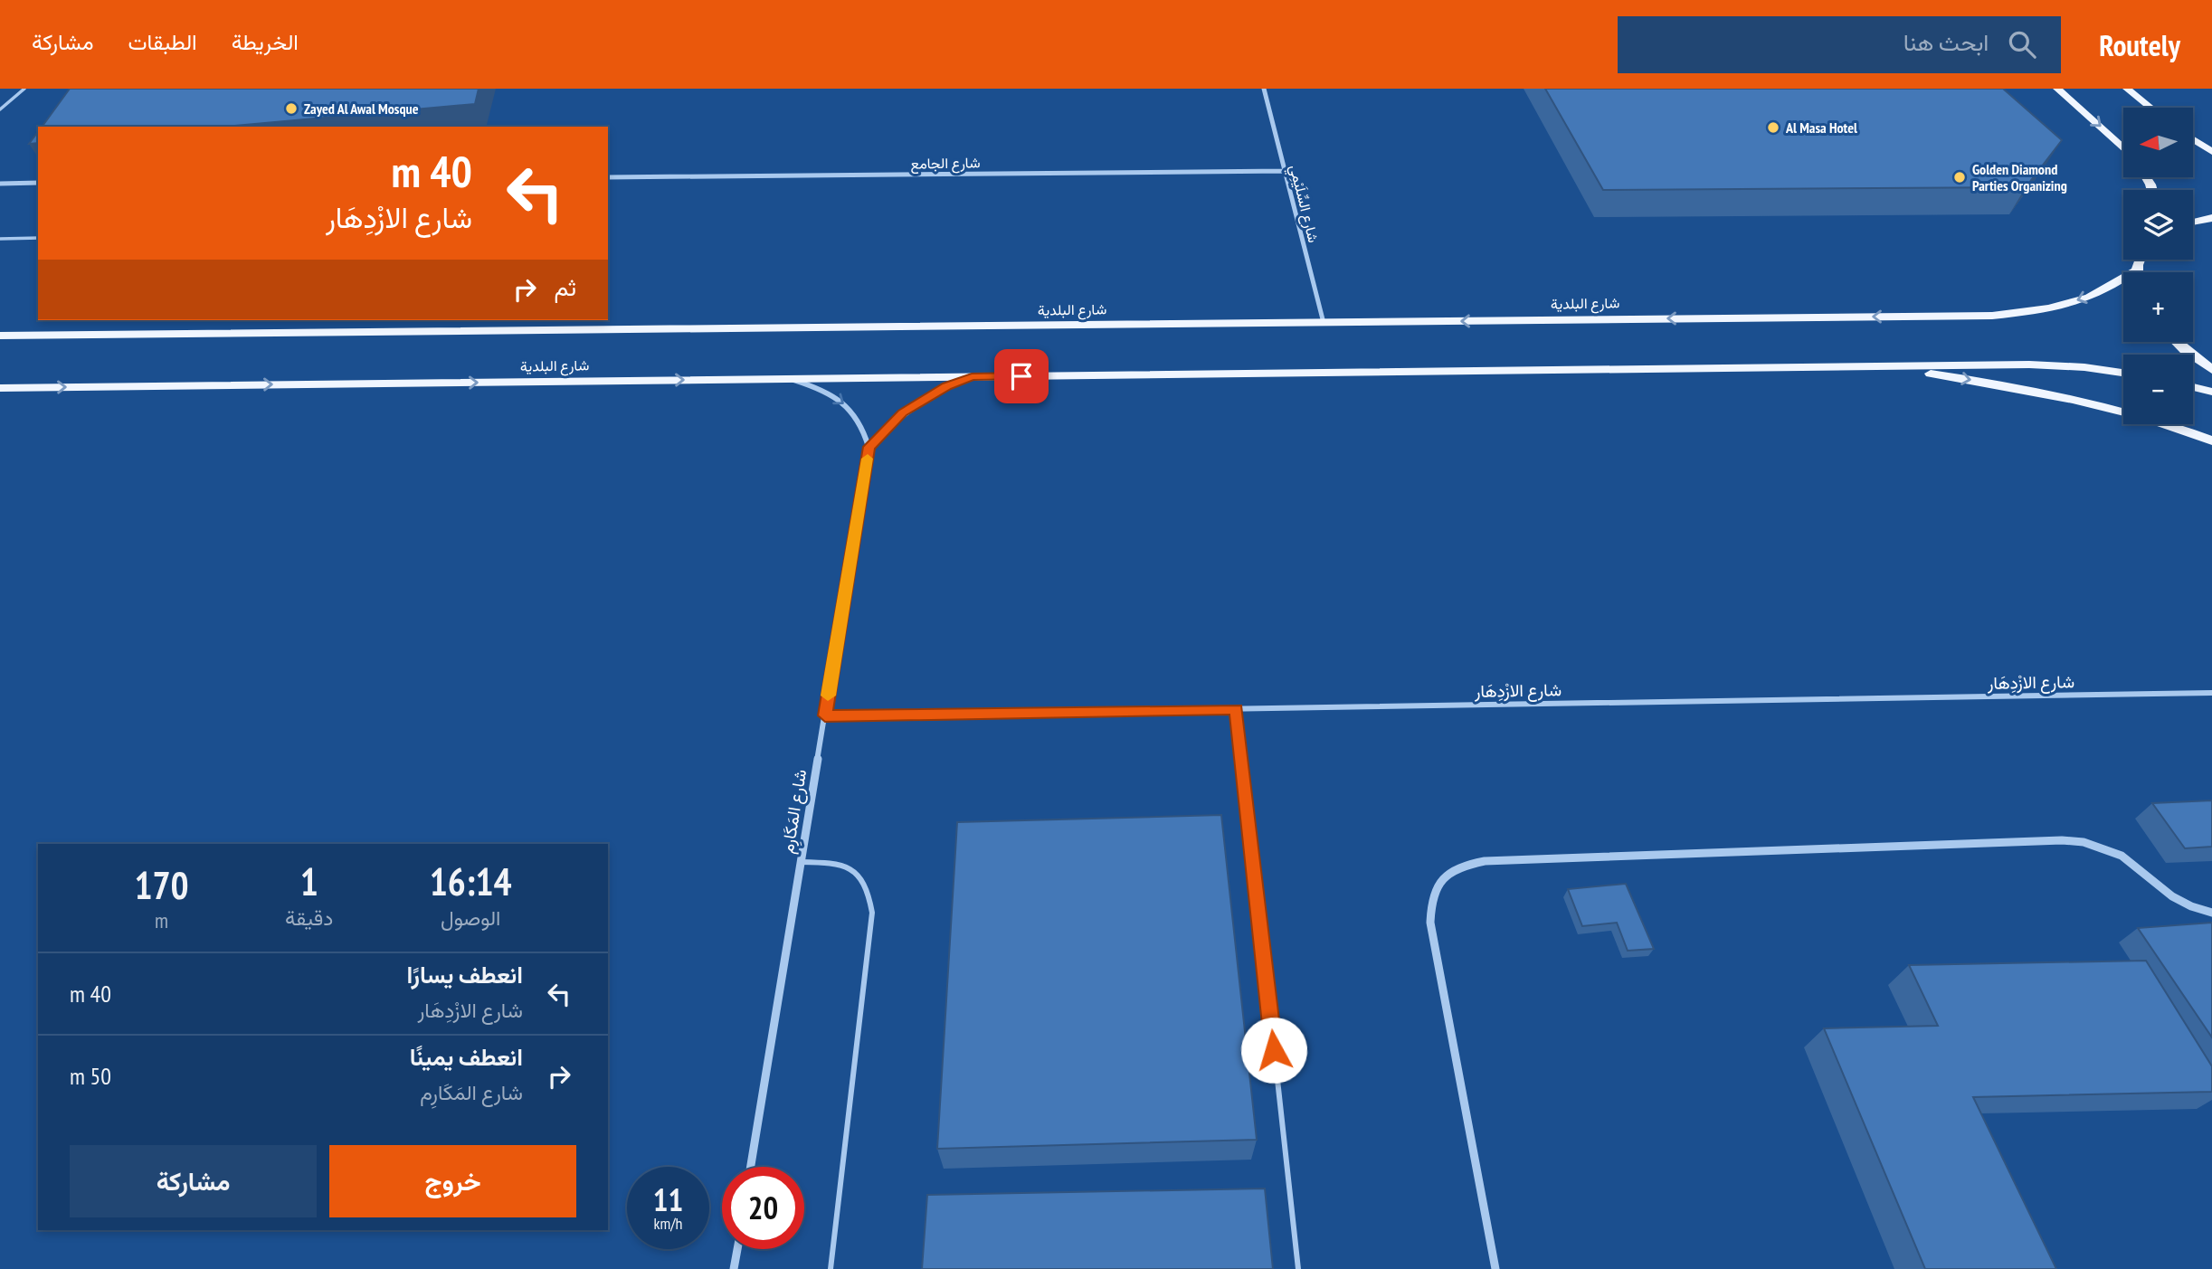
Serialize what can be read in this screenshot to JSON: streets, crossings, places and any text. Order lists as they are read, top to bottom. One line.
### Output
{"streets":{"main road":["شارع البلدية"],"street":["شارع الجامع","شارع السِّلَيْمِي","شارع الازْدِهَار","شارع المَكَارِم"]},"crossings":[["شارع الجامع","شارع السِّلَيْمِي"],["شارع السِّلَيْمِي","شارع البلدية"],["شارع الازْدِهَار","شارع المَكَارِم"]],"places":["Zayed Al Awal Mosque","Al Masa Hotel","Golden Diamond Parties Organizing"],"north":"left","page":{"header":"Routely","search":"ابحث هنا","nav":["الخريطة","الطبقات","مشاركة"],"map_buttons":["+","−"],"turn":["40 m","شارع الازْدِهَار"],"then":"ثم","eta":["16:14","الوصول","1","دقيقة","170","m"],"list":[{"name":"انعطف يسارًا","note":"شارع الازْدِهَار","value":"40 m"},{"name":"انعطف يمينًا","note":"شارع المَكَارِم","value":"50 m"}],"buttons":["خروج","مشاركة"],"speed":"11 km/h","limit":"20"}}
